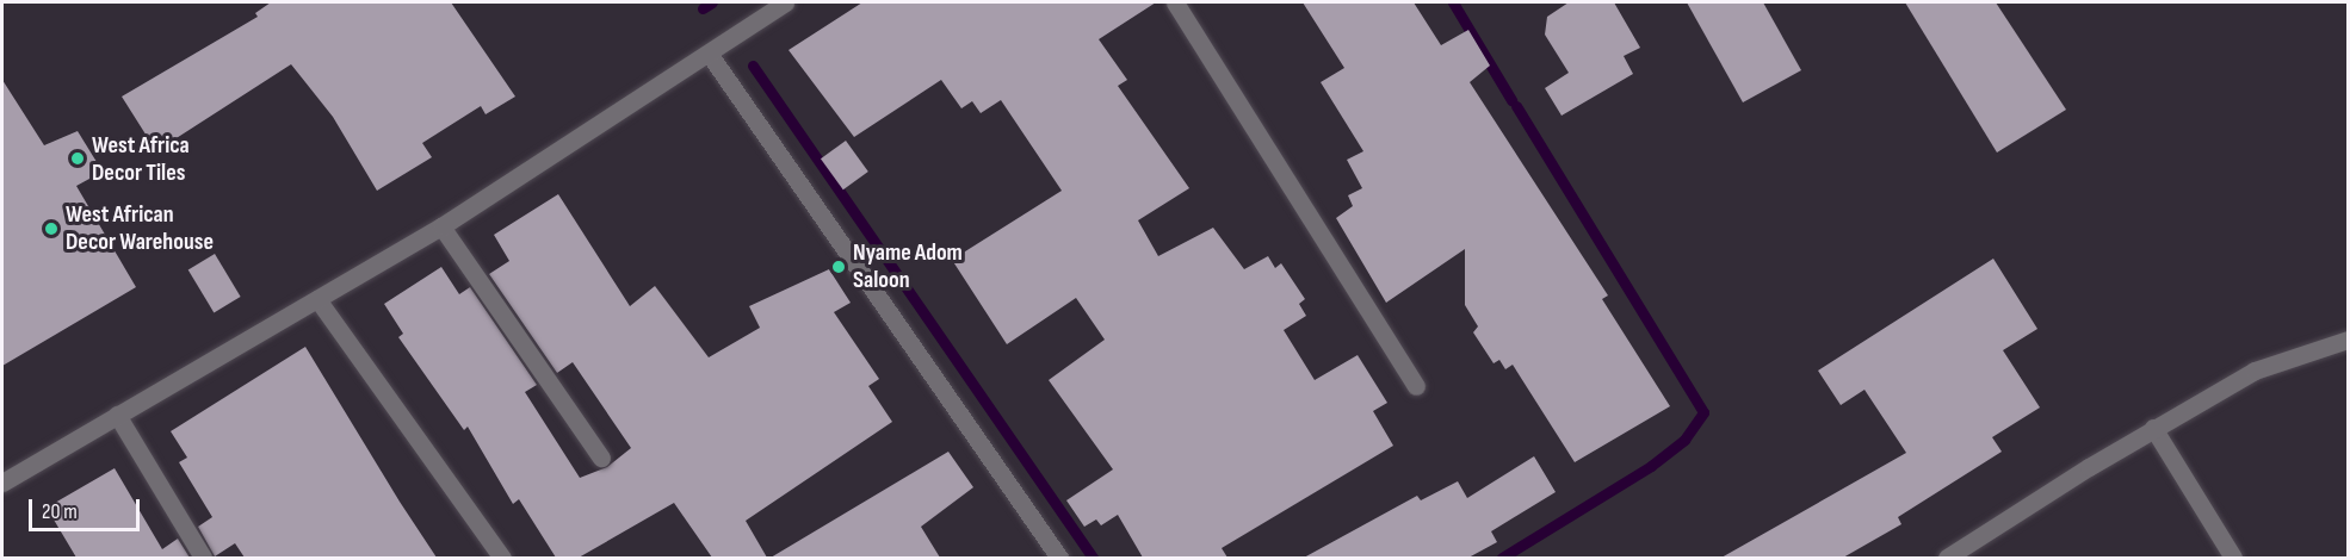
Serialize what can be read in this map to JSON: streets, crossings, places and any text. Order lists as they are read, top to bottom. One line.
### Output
{"places":["West Africa Decor Tiles","West African Decor Warehouse","Nyame Adom Saloon"],"scale_bar":"20 m"}
